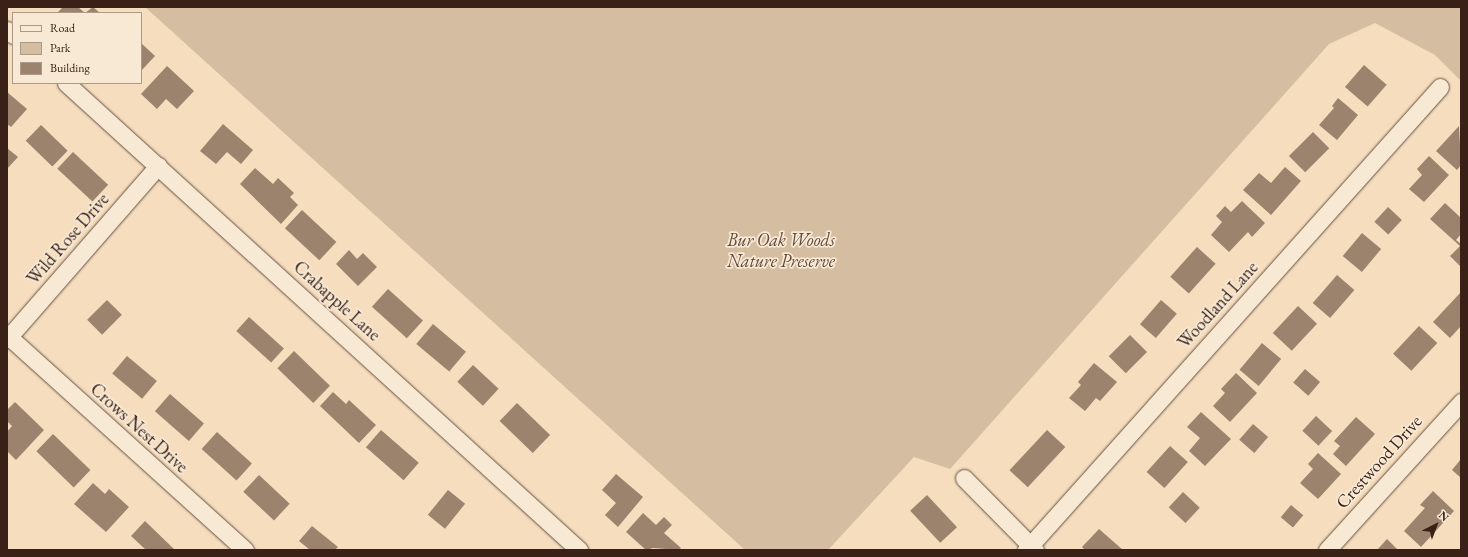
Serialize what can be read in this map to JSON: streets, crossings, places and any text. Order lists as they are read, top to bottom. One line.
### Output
{"streets":{"street":["Wild Rose Drive","Crabapple Lane","Woodland Lane","Crows Nest Drive","Crestwood Drive"]},"crossings":[["Wild Rose Drive","Crabapple Lane"],["Wild Rose Drive","Crows Nest Drive"]],"parks":["Bur Oak Woods Nature Preserve"],"legend":["Road","Park","Building"],"north":"top right"}
